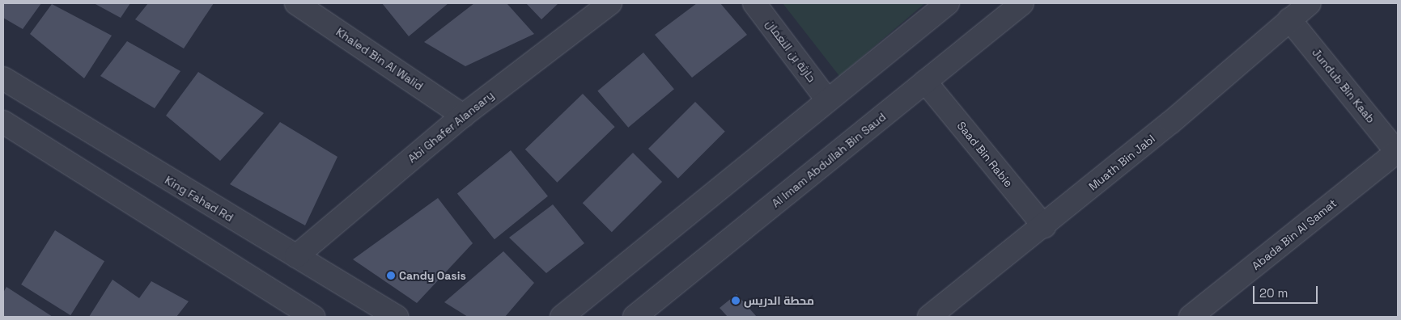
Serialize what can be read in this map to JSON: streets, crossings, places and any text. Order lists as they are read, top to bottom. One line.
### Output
{"streets":{"street":["حارثة بن النعمان","Khaled Bin Al Walid","Jundub Bin Kaab","Abi Ghafer Alansary","Saad Bin Rabie","Al Imam Abdullah Bin Saud","Muath Bin Jabl","King Fahad Rd","Abada Bin Al Samat"]},"crossings":[["Khaled Bin Al Walid","Abi Ghafer Alansary"],["Jundub Bin Kaab","Muath Bin Jabl"],["Jundub Bin Kaab","Abada Bin Al Samat"],["Abi Ghafer Alansary","King Fahad Rd"],["Saad Bin Rabie","Al Imam Abdullah Bin Saud"],["Saad Bin Rabie","Muath Bin Jabl"]],"places":["Candy Oasis","محطة الدريس"],"scale_bar":"20 m"}
